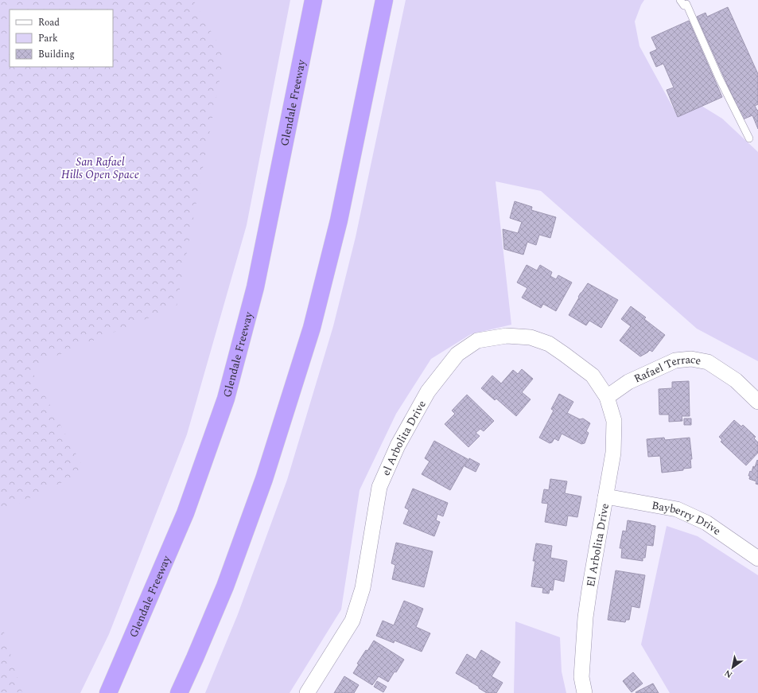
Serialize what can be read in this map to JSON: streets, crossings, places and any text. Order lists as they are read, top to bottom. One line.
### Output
{"streets":{"highway":["Glendale Freeway"],"street":["Rafael Terrace","el Arbolita Drive","Bayberry Drive","El Arbolita Drive"]},"crossings":[["Rafael Terrace","el Arbolita Drive"],["Rafael Terrace","El Arbolita Drive"],["el Arbolita Drive","El Arbolita Drive"],["Bayberry Drive","El Arbolita Drive"]],"parks":["San Rafael Hills Open Space"],"legend":["Road","Park","Building"],"north":"bottom left"}
